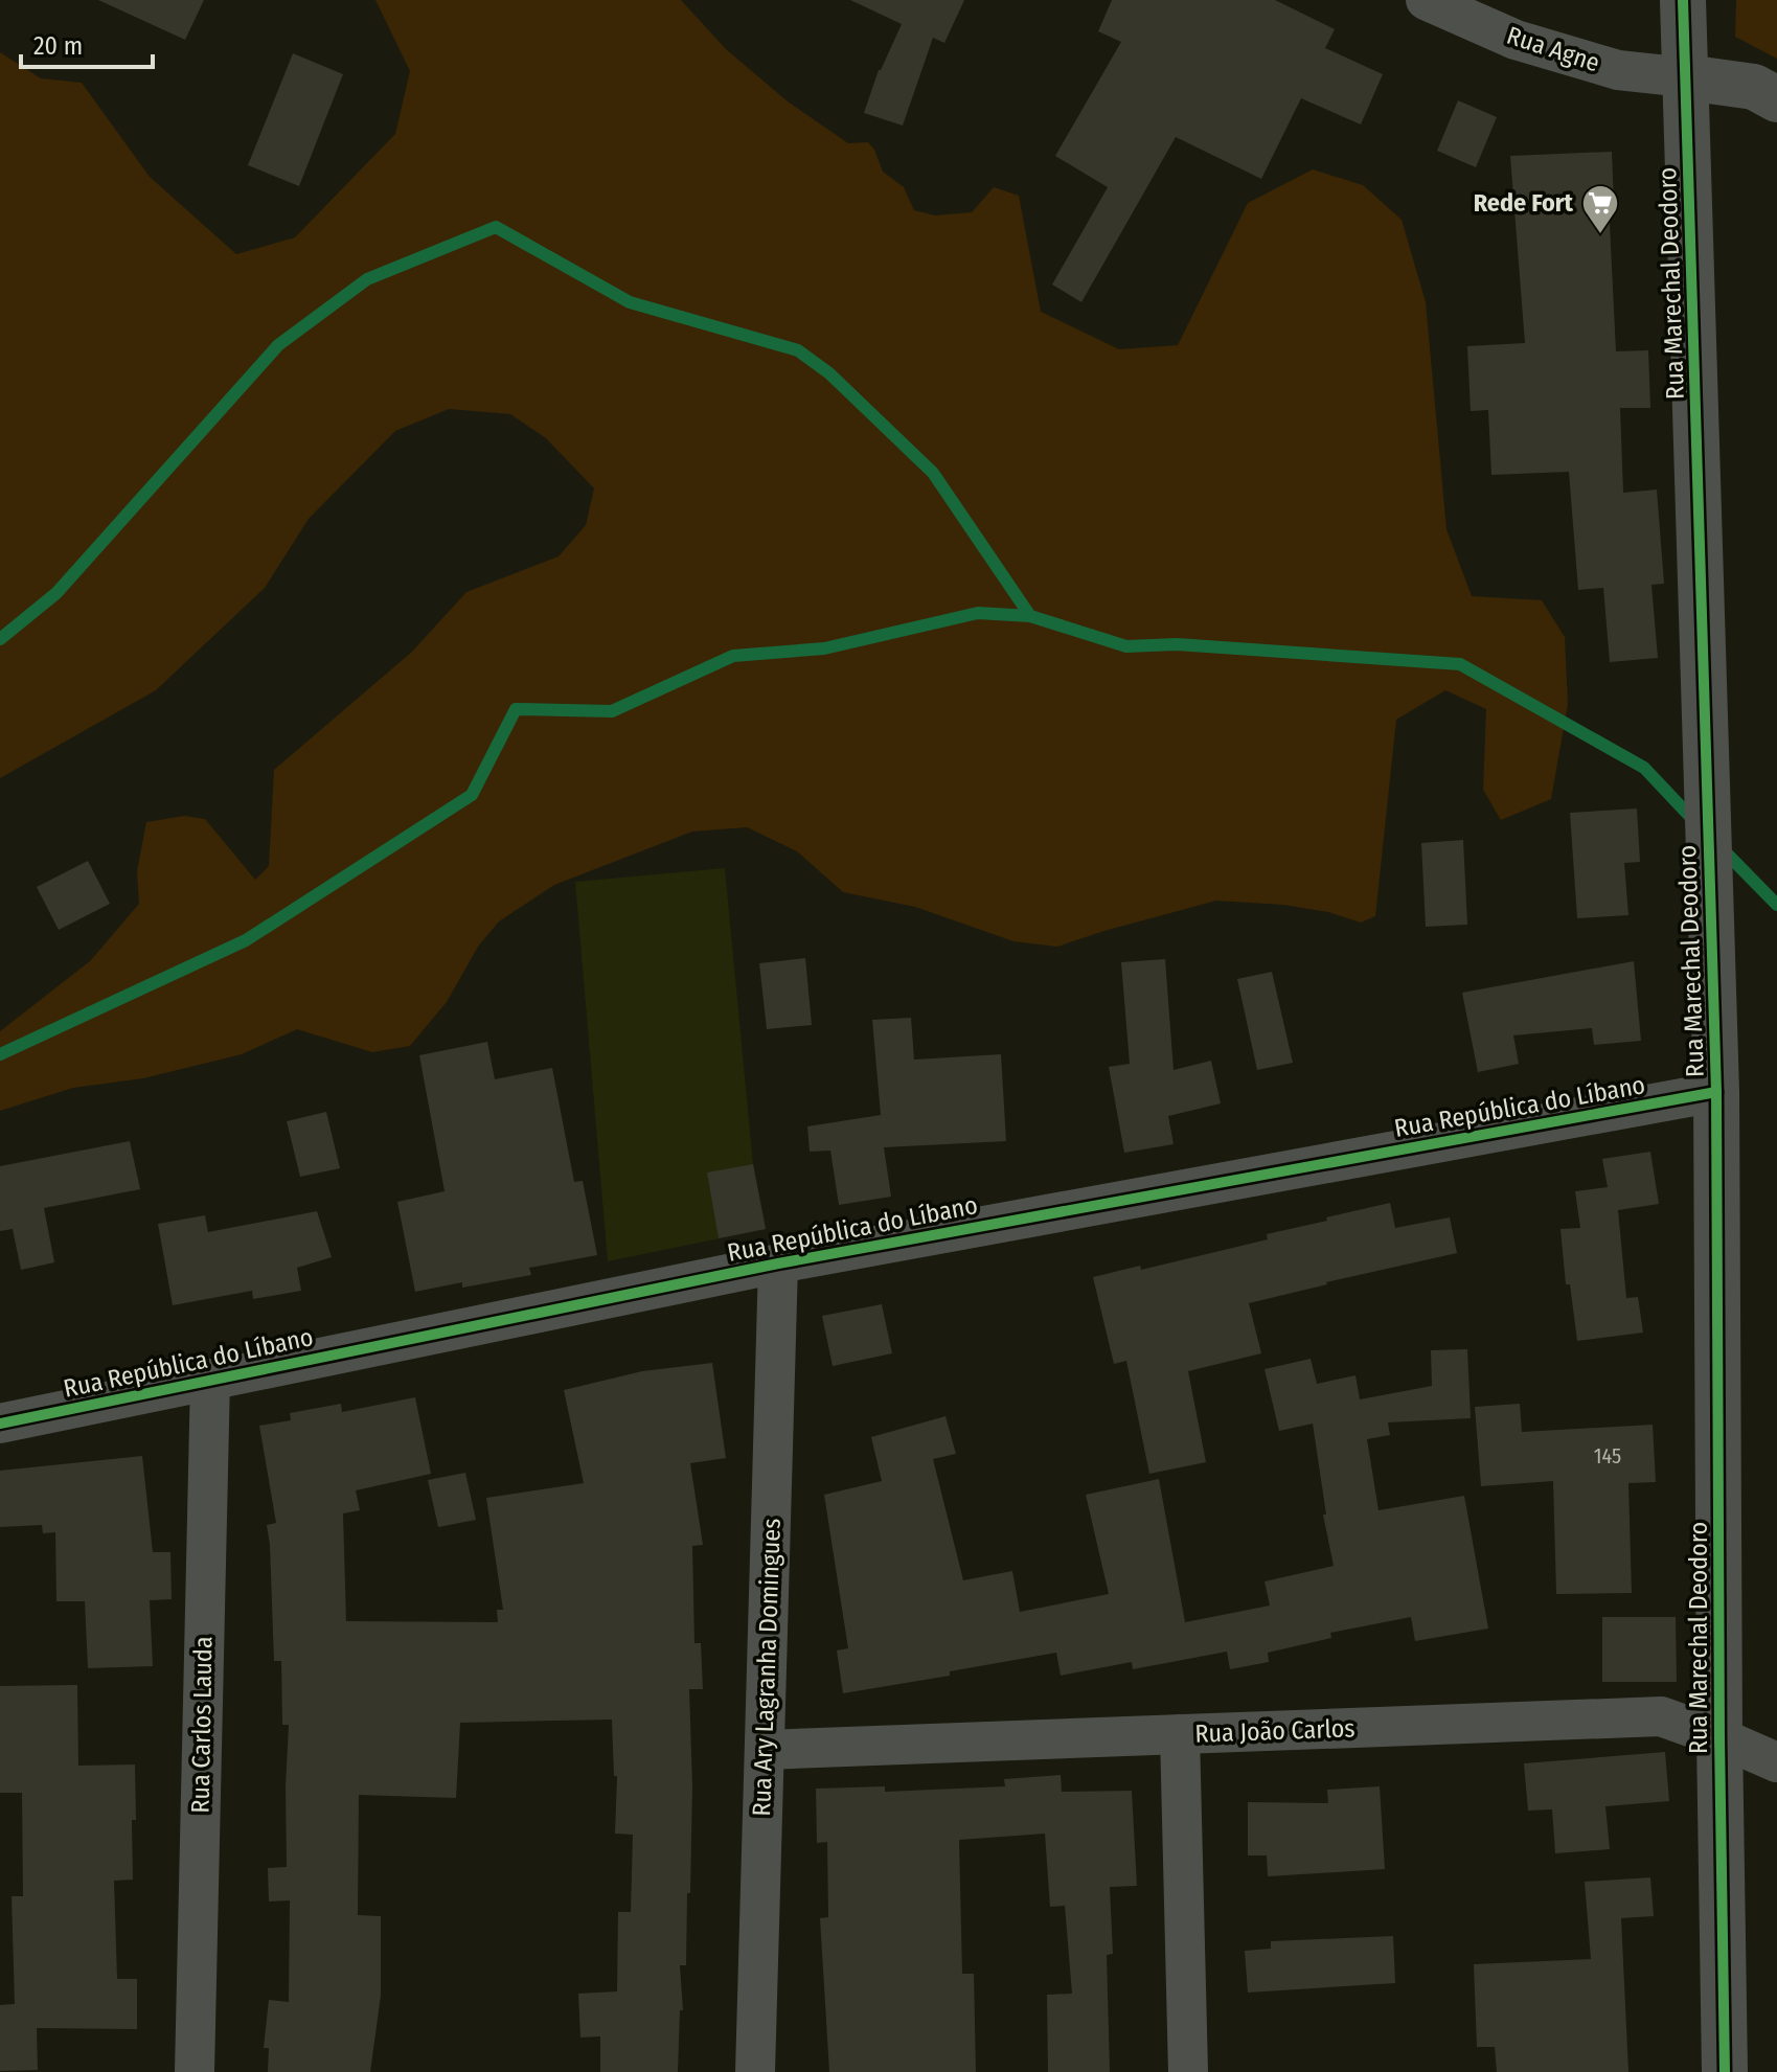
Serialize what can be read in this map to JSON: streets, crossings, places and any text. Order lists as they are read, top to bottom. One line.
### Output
{"streets":{"street":["Rua Agne","Rua Marechal Deodoro","Rua República do Líbano","Rua Ary Lagranha Domingues","Rua Carlos Lauda","Rua João Carlos"]},"crossings":[["Rua Agne","Rua Marechal Deodoro"],["Rua Marechal Deodoro","Rua República do Líbano"],["Rua Marechal Deodoro","Rua João Carlos"],["Rua República do Líbano","Rua Ary Lagranha Domingues"],["Rua República do Líbano","Rua Carlos Lauda"],["Rua Ary Lagranha Domingues","Rua João Carlos"]],"places":{"supermarket":["Rede Fort"]},"house_numbers":["145"],"scale_bar":"20 m"}
